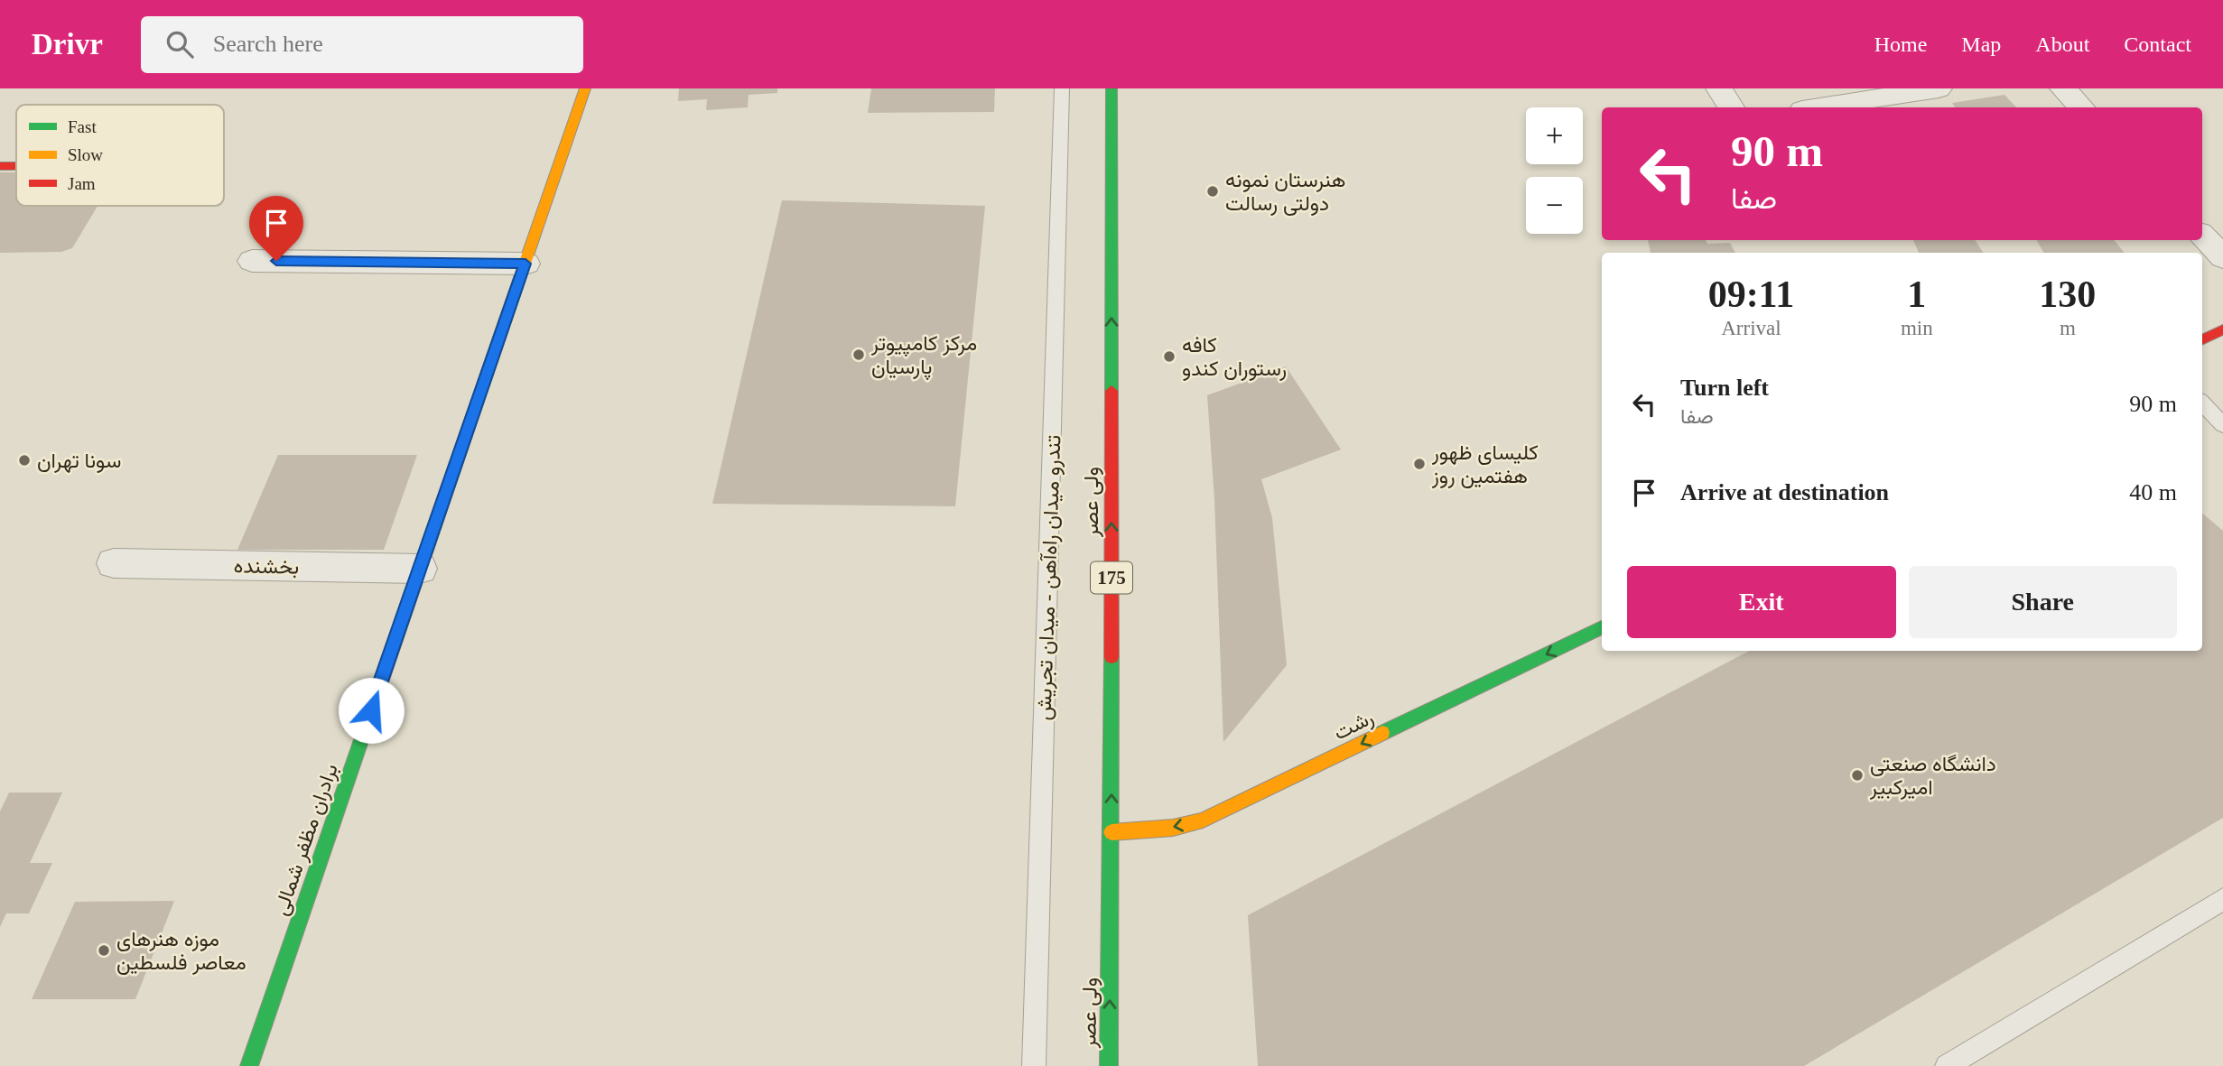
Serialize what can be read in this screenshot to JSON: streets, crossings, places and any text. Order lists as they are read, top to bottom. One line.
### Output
{"streets":{"street":["ولی عصر","بخشنده","175","رشت","برادران مظفر شمالی"],"lane":["تندرو میدان راه‌آهن - میدان تجریش"]},"crossings":[["ولی عصر","رشت"],["بخشنده","برادران مظفر شمالی"]],"one_way":["ولی عصر","رشت"],"places":["هنرستان نمونه دولتی رسالت","مرکز کامپیوتر پارسیان","کافه رستوران کندو","سونا تهران","کلیسای ظهور هفتمین روز","دانشگاه صنعتی امیرکبیر","موزه هنرهای معاصر فلسطین"],"legend":["Fast","Slow","Jam"],"page":{"header":"Drivr","search":"Search here","nav":["Home","Map","About","Contact"],"map_buttons":["+","−"],"turn":["90 m","صفا"],"eta":["09:11","Arrival","1","min","130","m"],"list":[{"name":"Turn left","note":"صفا","value":"90 m"},{"name":"Arrive at destination","value":"40 m"}],"buttons":["Exit","Share"]}}
